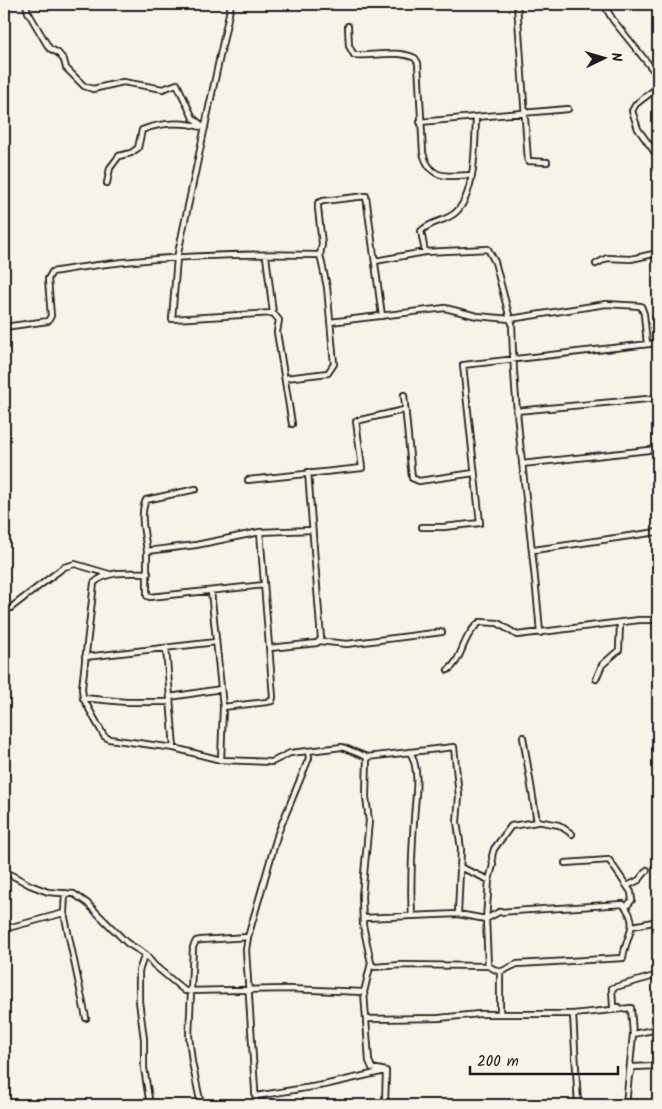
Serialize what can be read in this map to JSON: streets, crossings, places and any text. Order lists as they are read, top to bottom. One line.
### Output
{"scale_bar":"200 m","north":"right"}
